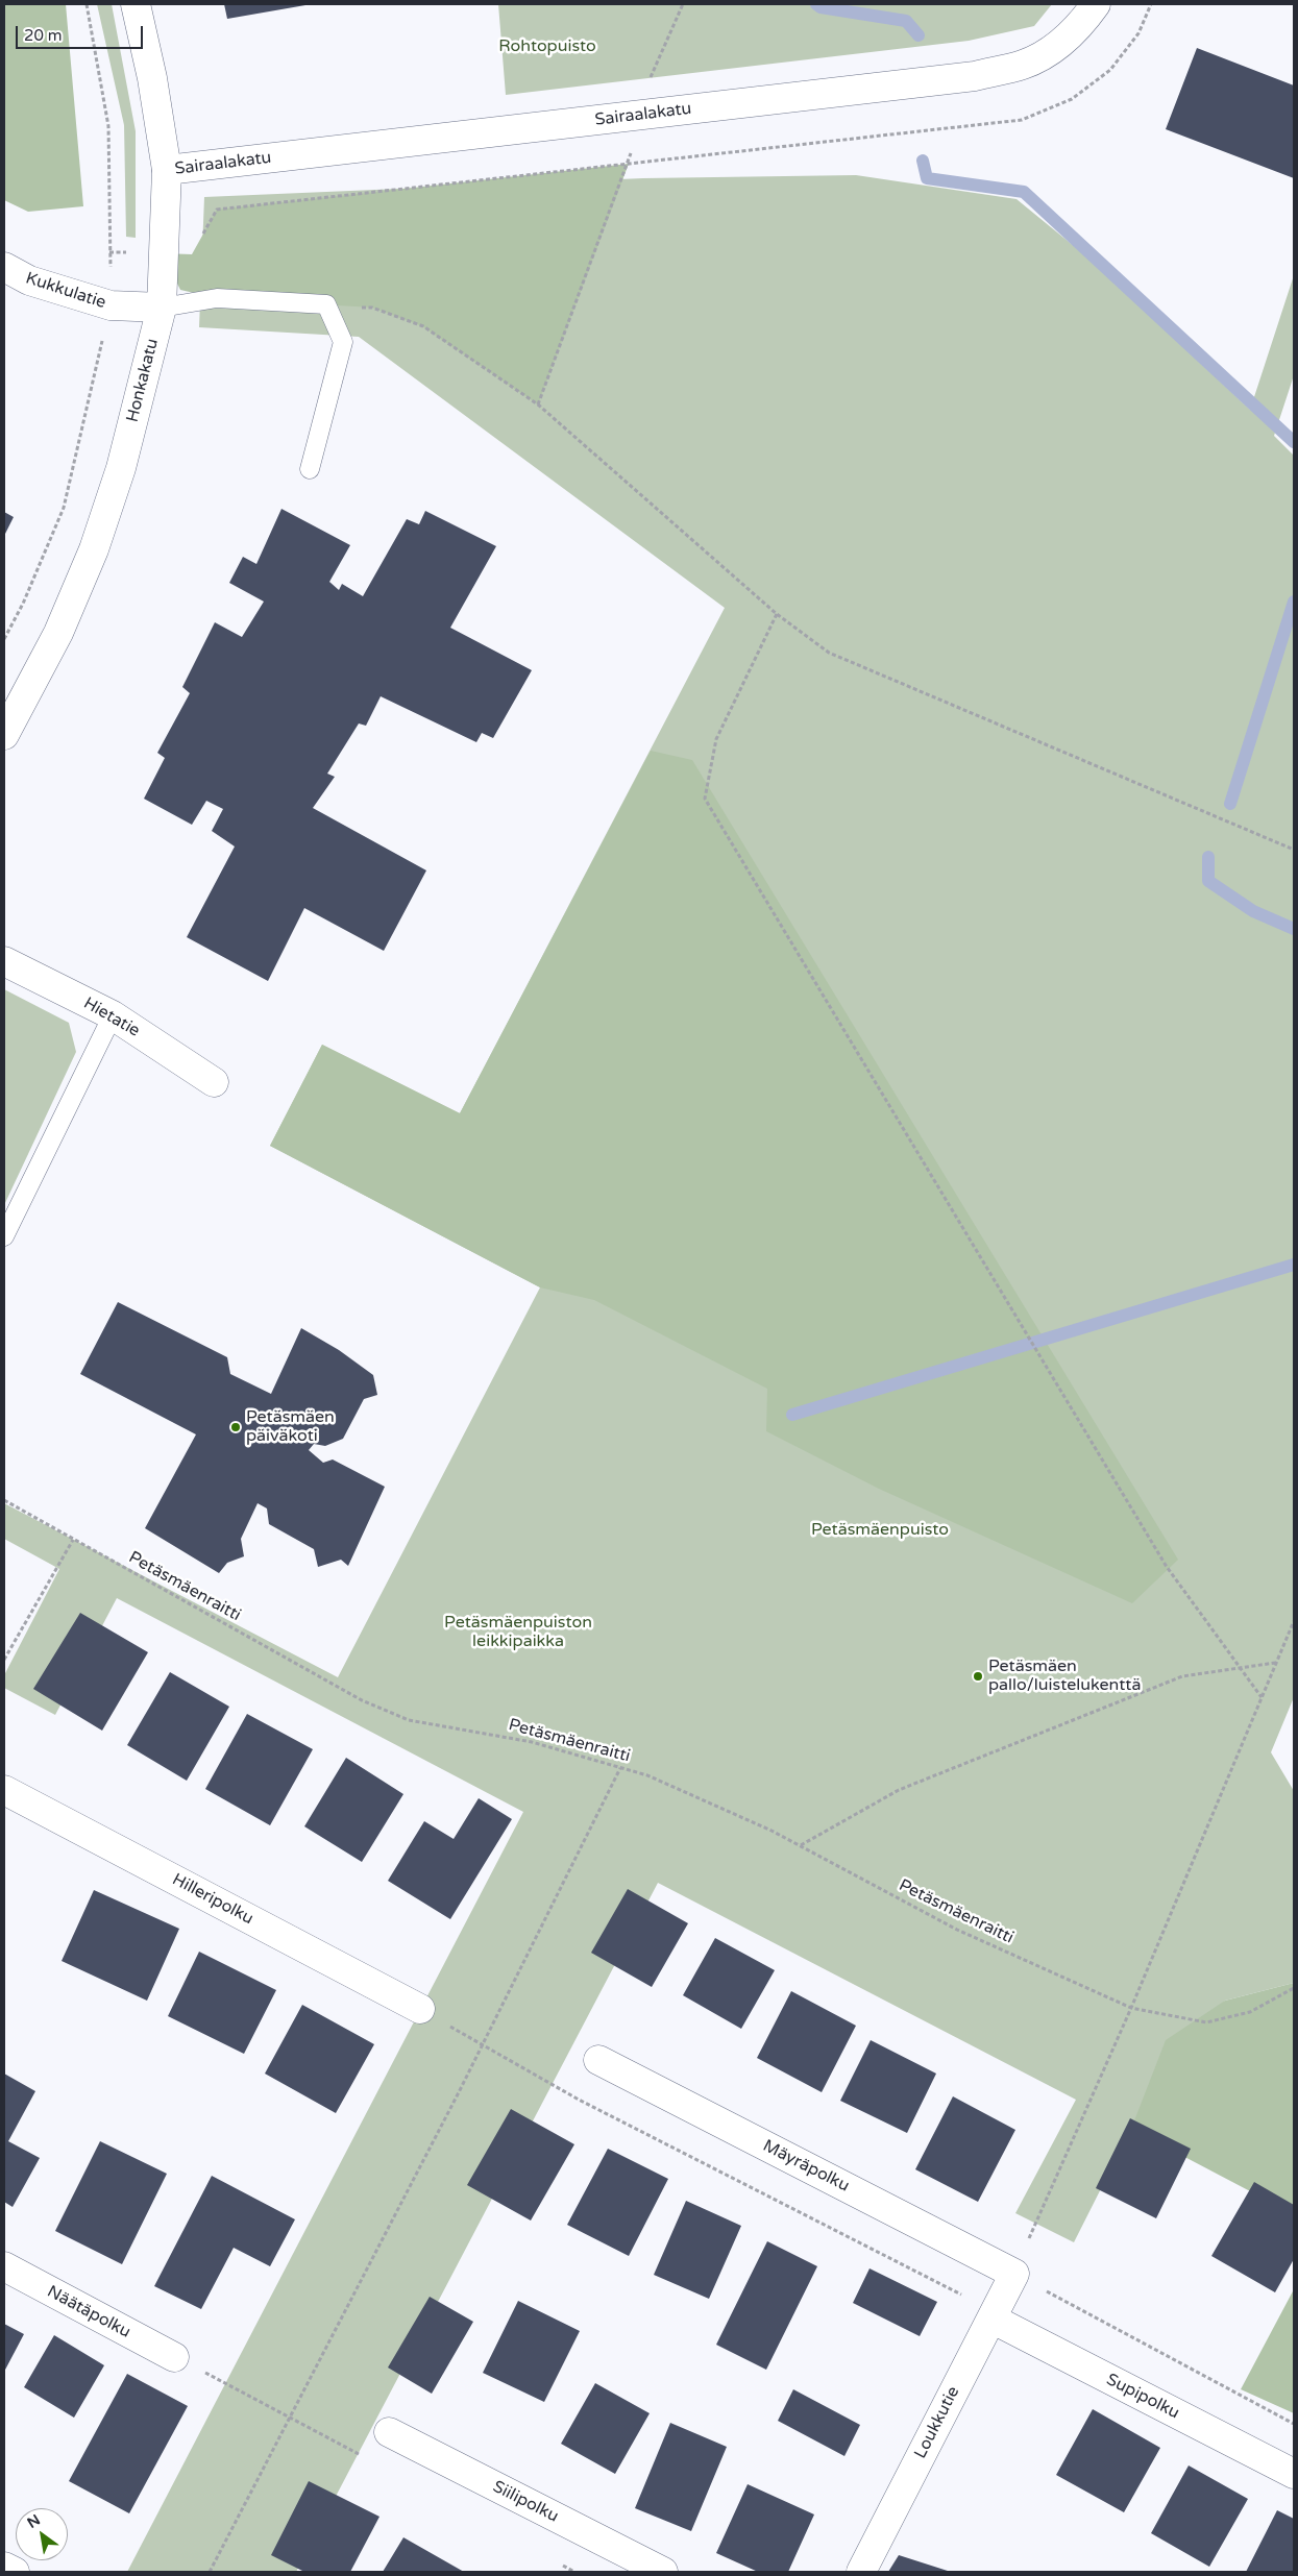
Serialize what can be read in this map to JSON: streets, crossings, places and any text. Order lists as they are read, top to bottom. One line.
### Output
{"streets":{"street":["Sairaalakatu","Kukkulatie","Honkakatu","Hietatie","Hilleripolku","Mäyräpolku","Näätäpolku","Supipolku","Loukkutie","Siilipolku"],"path":["Petäsmäenraitti"]},"crossings":[["Sairaalakatu","Honkakatu"],["Kukkulatie","Honkakatu"],["Mäyräpolku","Loukkutie"],["Supipolku","Loukkutie"]],"parks":["Rohtopuisto","Petäsmäenpuisto","Petäsmäenpuiston leikkipaikka"],"places":["Petäsmäen päiväkoti","Petäsmäen pallo/luistelukenttä"],"scale_bar":"20 m","north":"top left"}
